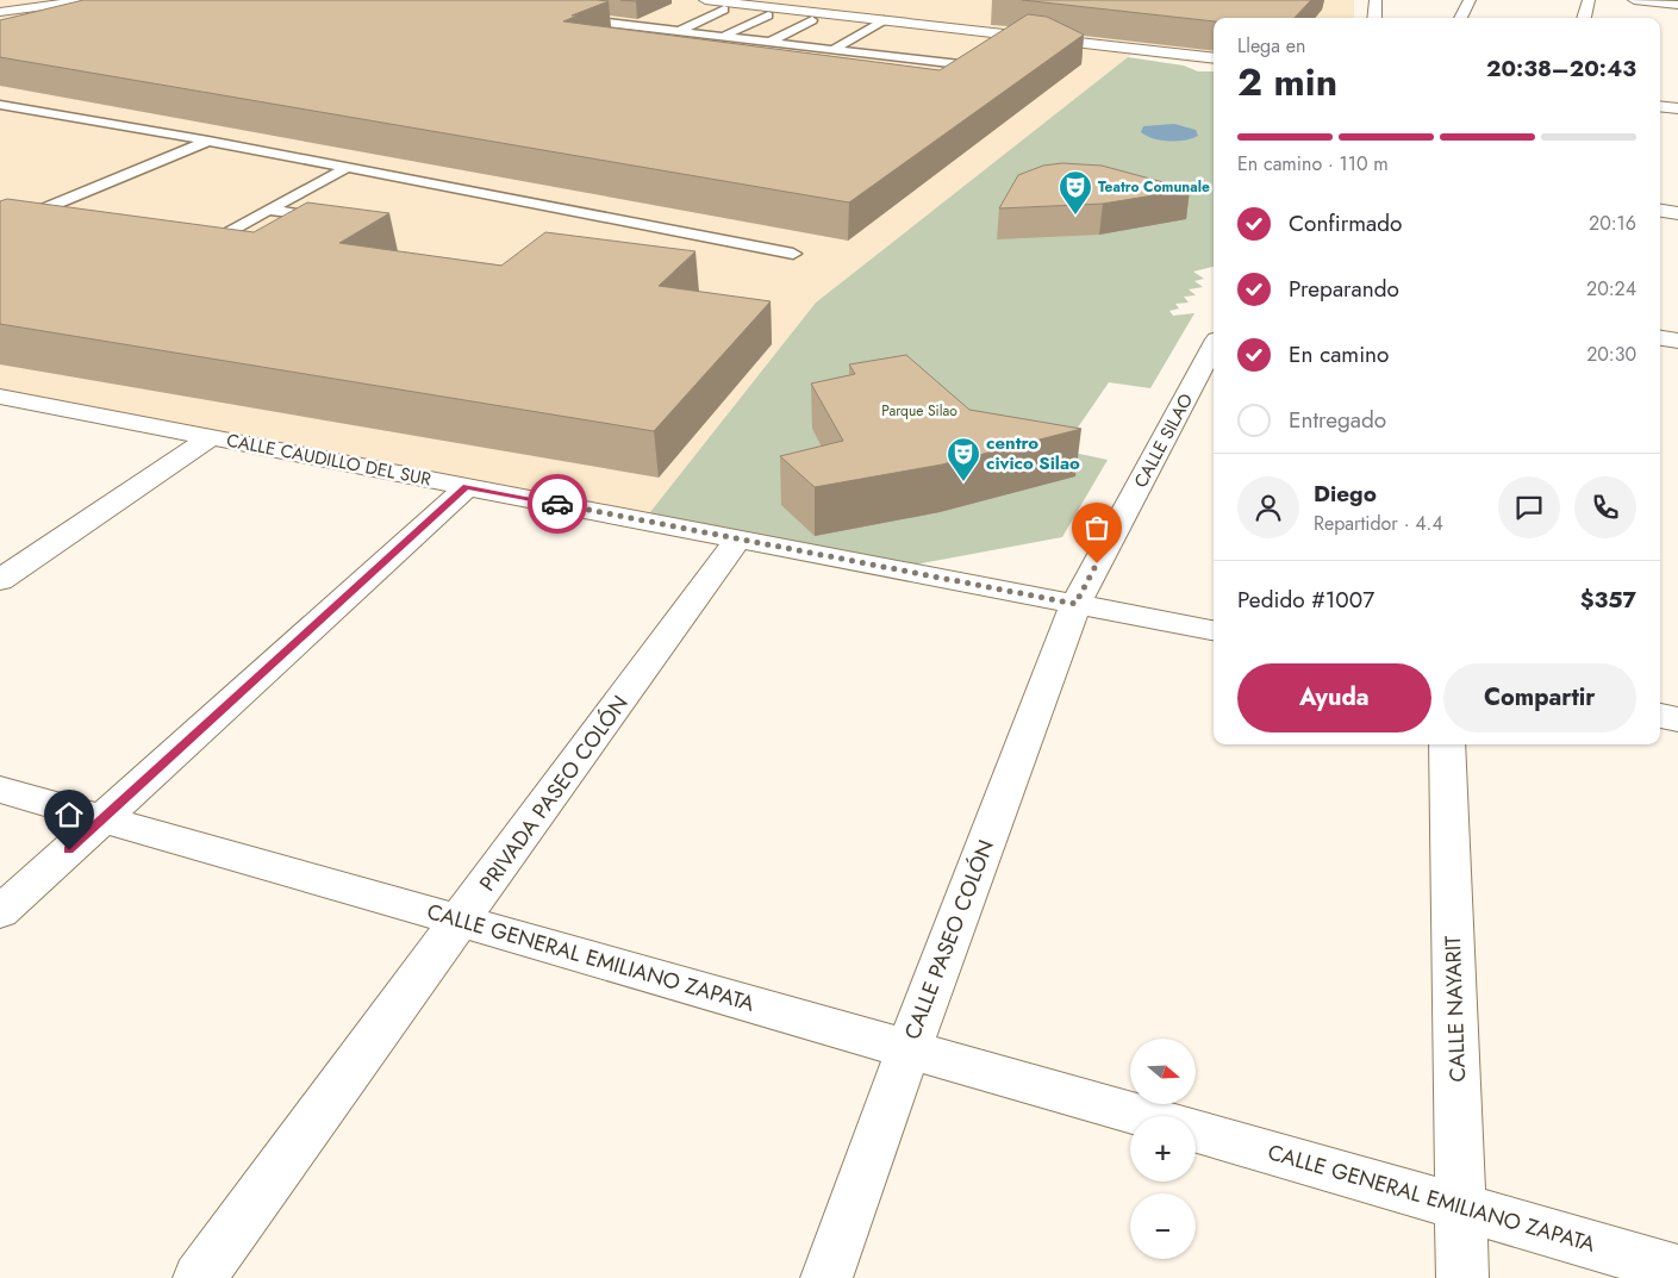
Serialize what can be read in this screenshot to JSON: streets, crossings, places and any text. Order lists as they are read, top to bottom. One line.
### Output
{"streets":{"street":["CALLE SILAO","CALLE CAUDILLO DEL SUR","PRIVADA PASEO COLÓN","CALLE PASEO COLÓN","CALLE GENERAL EMILIANO ZAPATA","CALLE NAYARIT"]},"crossings":[["CALLE SILAO","CALLE CAUDILLO DEL SUR"],["CALLE SILAO","CALLE PASEO COLÓN"],["CALLE CAUDILLO DEL SUR","PRIVADA PASEO COLÓN"],["CALLE CAUDILLO DEL SUR","CALLE PASEO COLÓN"],["PRIVADA PASEO COLÓN","CALLE GENERAL EMILIANO ZAPATA"],["CALLE PASEO COLÓN","CALLE GENERAL EMILIANO ZAPATA"],["CALLE GENERAL EMILIANO ZAPATA","CALLE NAYARIT"]],"parks":["Parque Silao"],"places":{"theatre":["Teatro Comunale","centro civico Silao"]},"north":"right","page":{"heading":["2 min","Llega en","20:38–20:43"],"panel":["Diego","Repartidor · 4.4","Pedido #1007","$357"],"bar":"En camino · 110 m","list":[["Confirmado","20:16"],["Preparando","20:24"],["En camino","20:30"],"Entregado"],"buttons":["Ayuda","Compartir"],"map_buttons":["+","−"]}}
